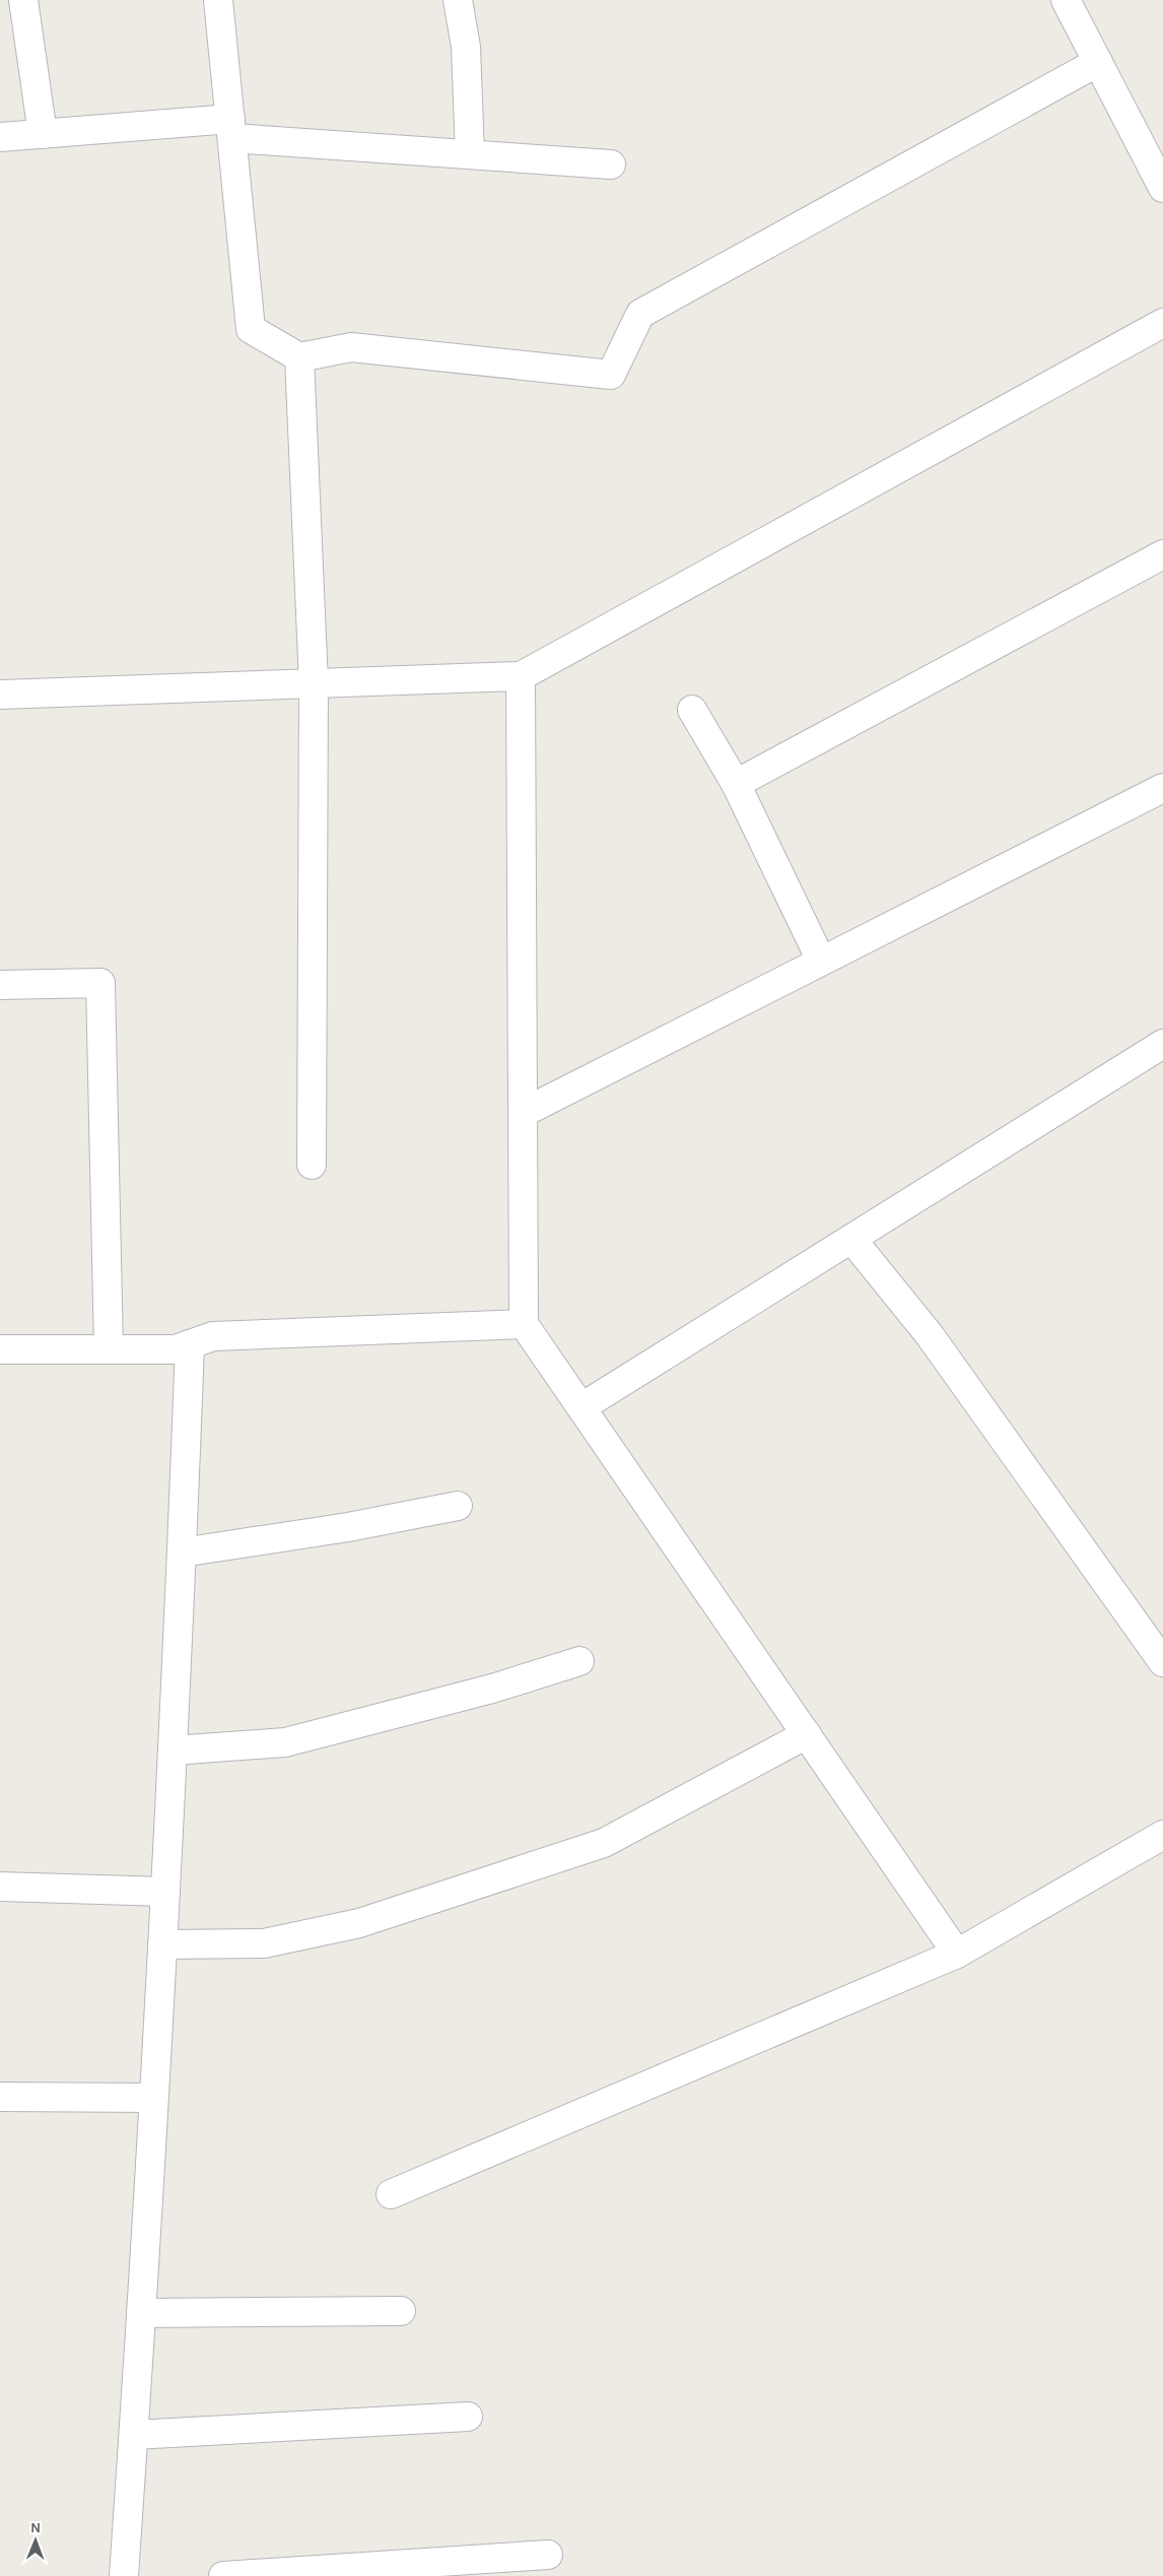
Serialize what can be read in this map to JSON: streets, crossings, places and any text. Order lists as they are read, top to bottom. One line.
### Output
{"north":"top"}
